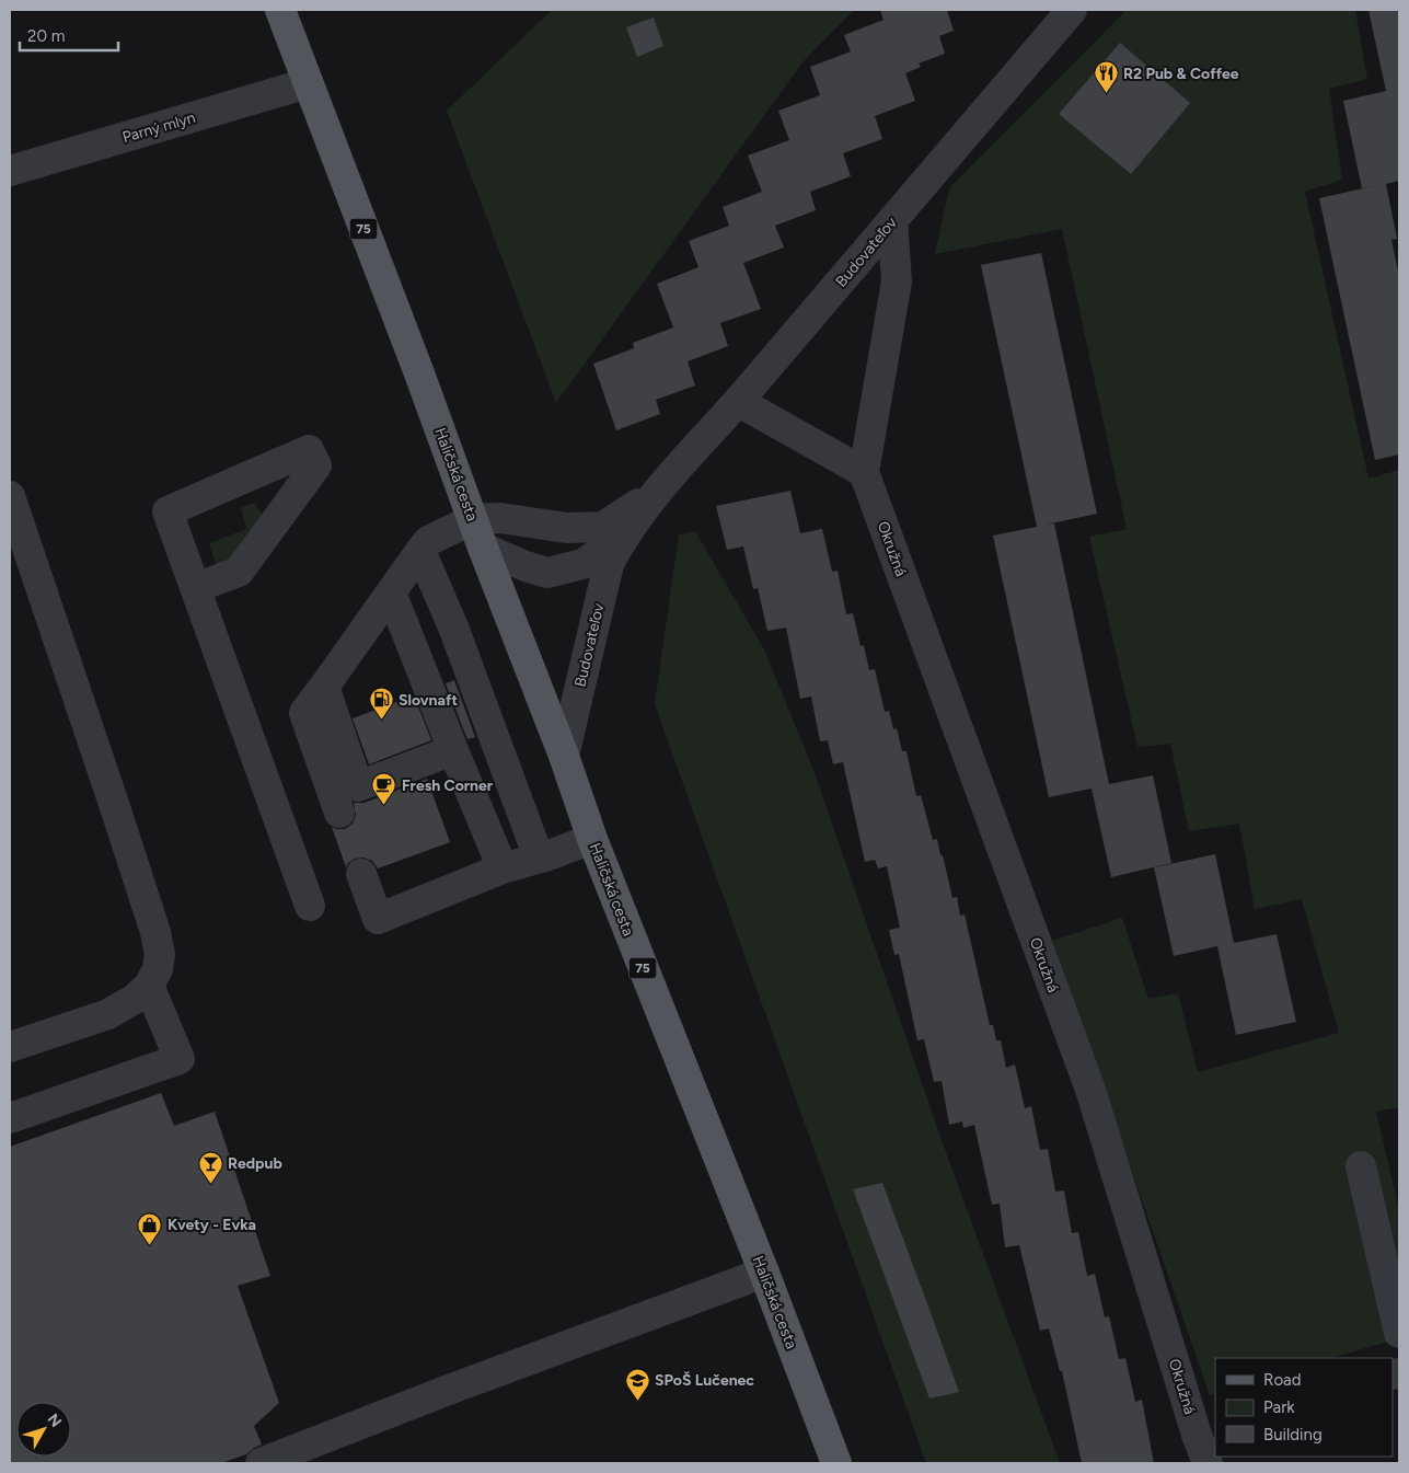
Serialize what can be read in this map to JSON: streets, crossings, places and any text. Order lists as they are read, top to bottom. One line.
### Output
{"streets":{"main road":["75","Haličská cesta"],"street":["Parný mlyn","Budovateľov","Okružná"]},"crossings":[["Parný mlyn","75"],["Parný mlyn","Haličská cesta"],["75","Haličská cesta"],["Budovateľov","Haličská cesta"],["Budovateľov","Okružná"]],"places":{"restaurant":["R2 Pub & Coffee"],"fuel station":["Slovnaft"],"cafe":["Fresh Corner"],"bar":["Redpub"],"shop":["Kvety - Evka"],"school or university":["SPoŠ Lučenec"]},"legend":["Road","Park","Building"],"scale_bar":"20 m","north":"top right"}
